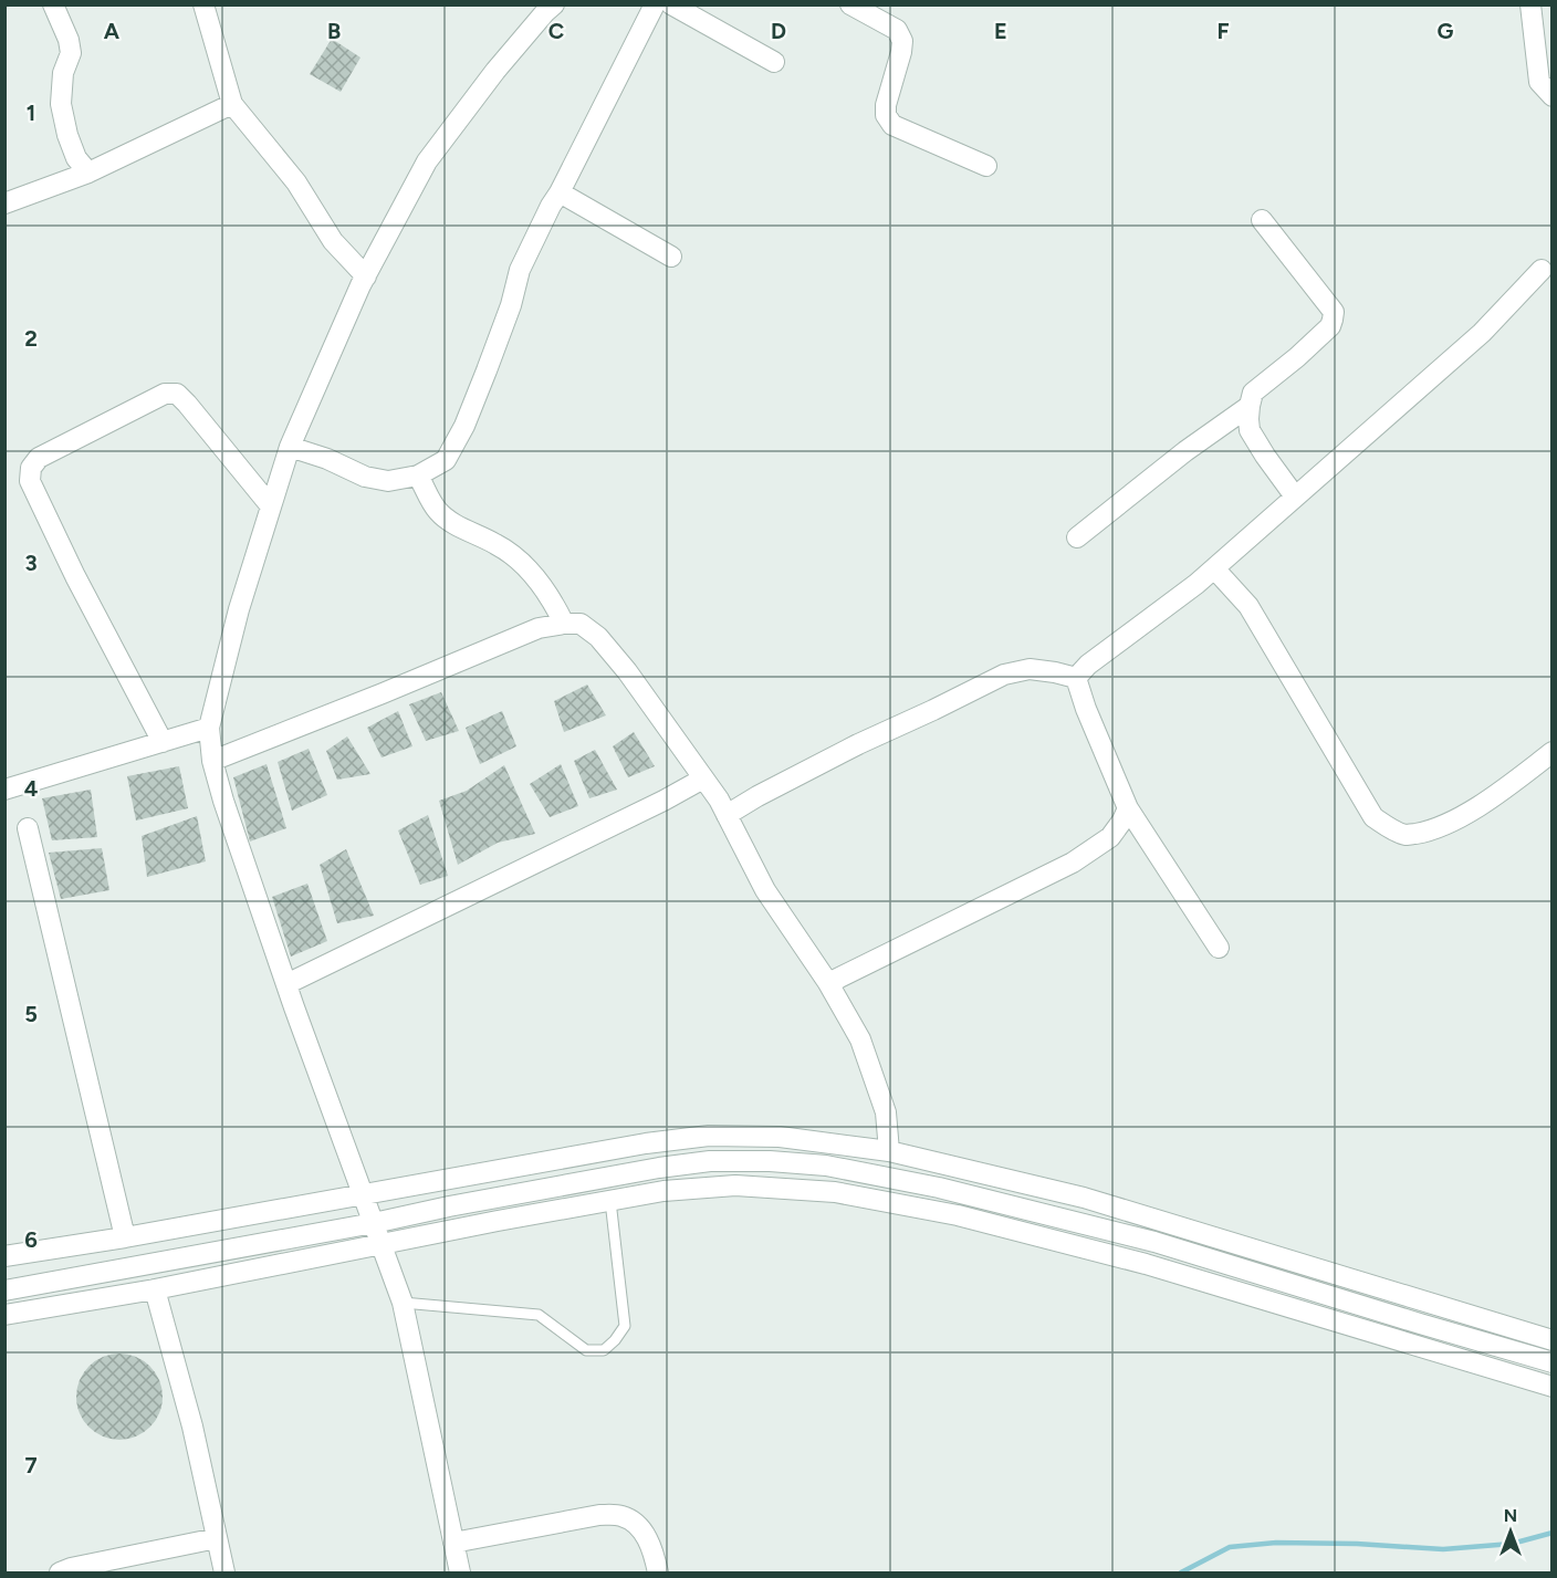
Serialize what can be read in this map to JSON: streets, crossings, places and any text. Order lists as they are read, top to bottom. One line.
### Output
{"north":"top","grid":{"columns":["A","B","C","D","E","F","G"],"rows":["1","2","3","4","5","6","7"]}}
